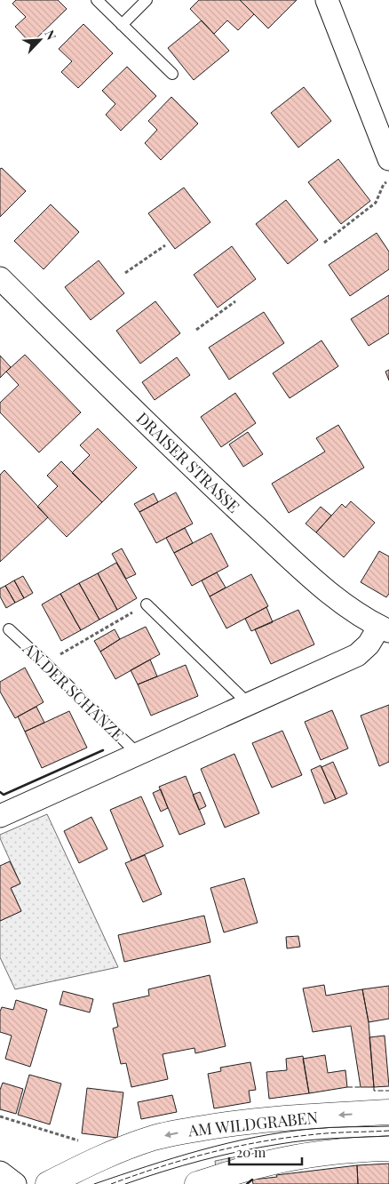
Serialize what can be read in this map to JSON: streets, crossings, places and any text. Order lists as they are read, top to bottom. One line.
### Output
{"streets":{"street":["DRAISER STRASSE","AN DER SCHANZE","AM WILDGRABEN"]},"crossings":[["DRAISER STRASSE","AN DER SCHANZE"]],"scale_bar":"20 m","north":"top right"}
